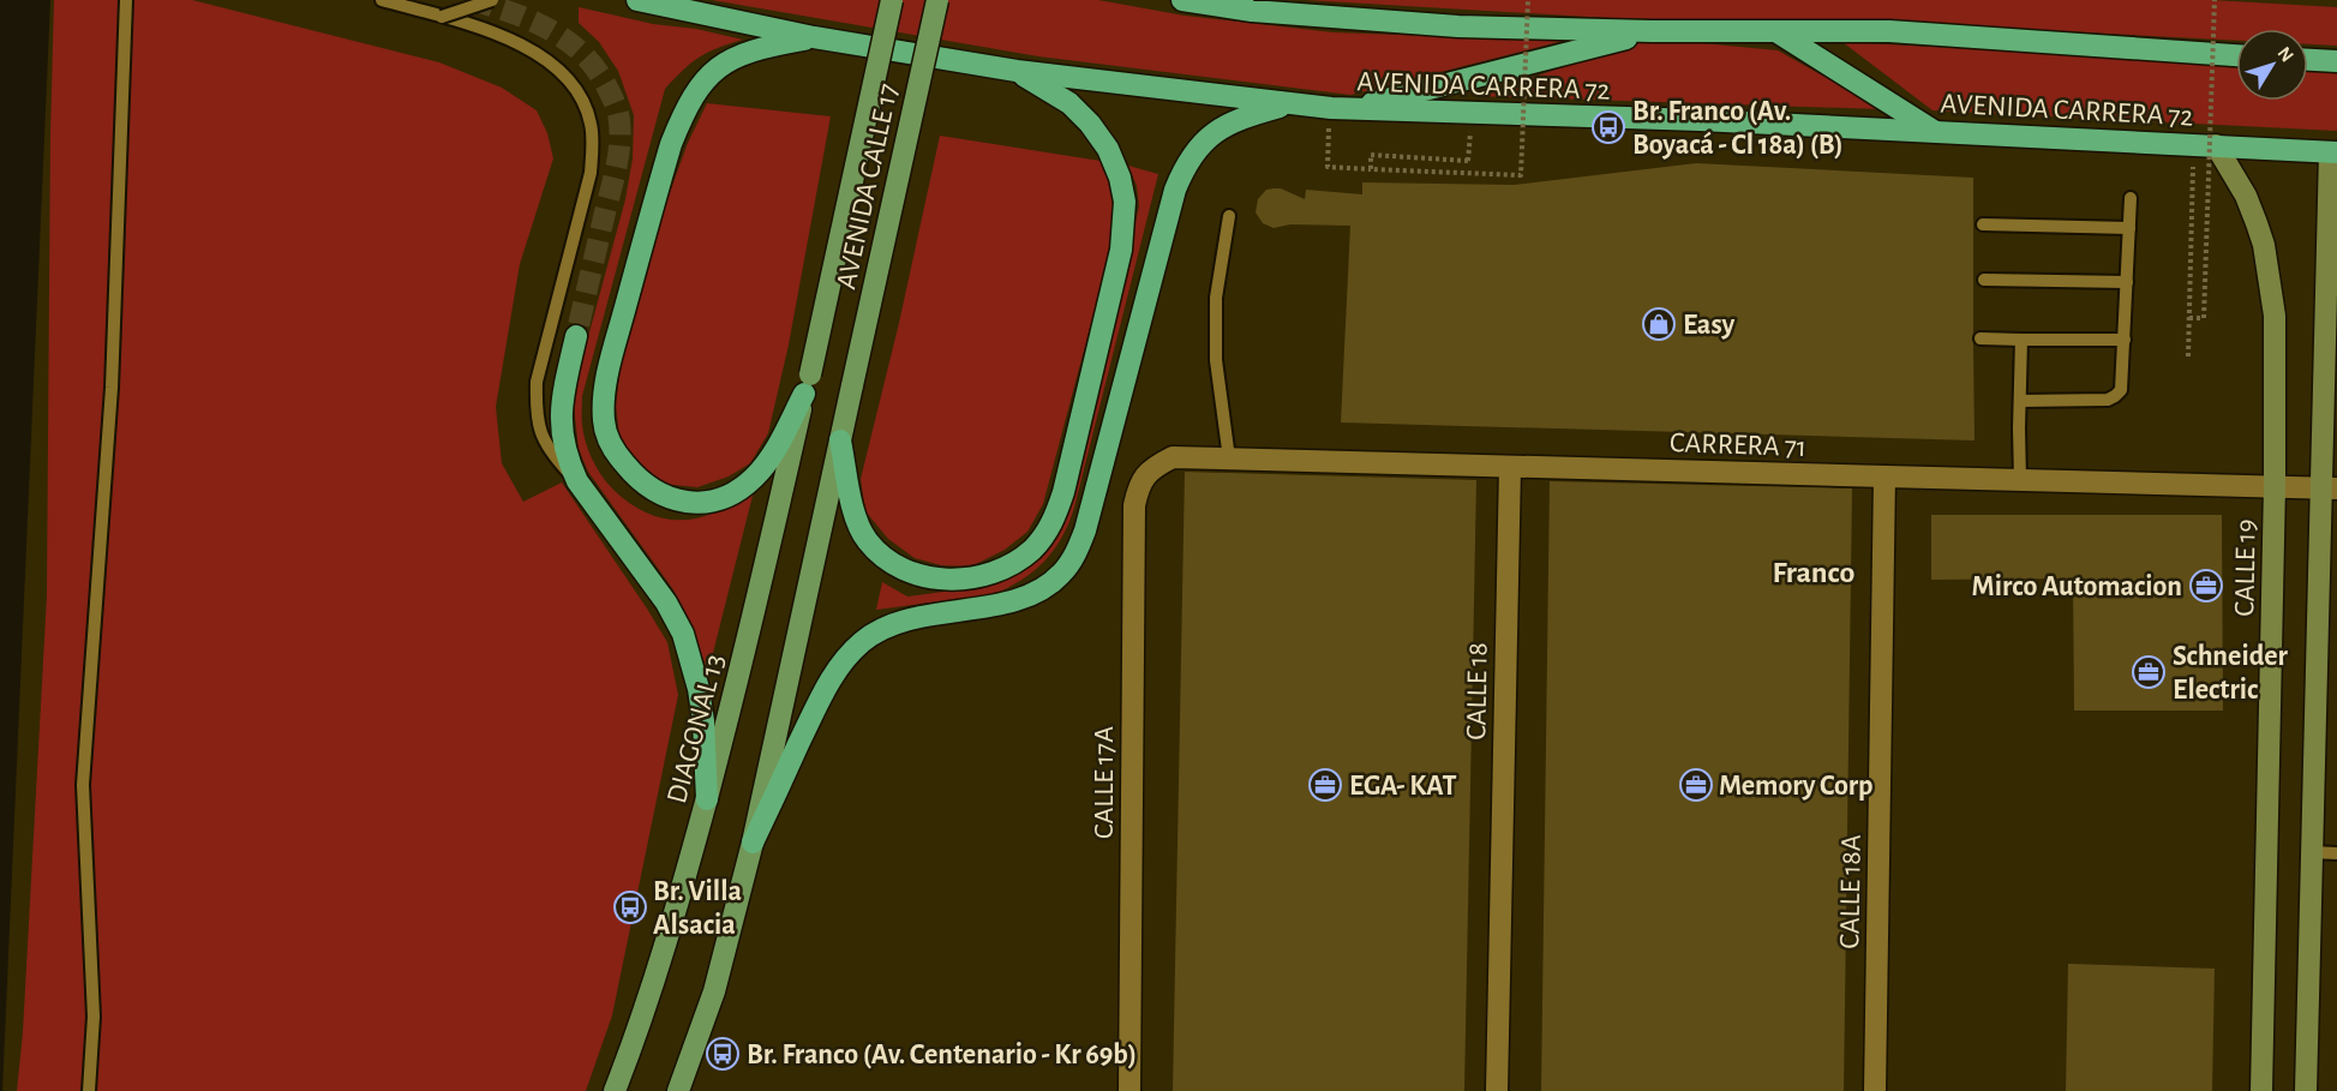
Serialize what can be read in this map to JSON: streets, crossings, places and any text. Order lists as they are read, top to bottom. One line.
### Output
{"streets":{"highway":["AVENIDA CARRERA 72"],"main road":["AVENIDA CALLE 17","DIAGONAL 13"],"street":["CARRERA 71","CALLE 19","CALLE 18","CALLE 17A","CALLE 18A"]},"crossings":[["AVENIDA CARRERA 72","CALLE 19"],["AVENIDA CALLE 17","DIAGONAL 13"],["CARRERA 71","CALLE 19"],["CARRERA 71","CALLE 18"],["CARRERA 71","CALLE 17A"],["CARRERA 71","CALLE 18A"]],"districts":["Franco"],"places":{"bus stop":["Br. Franco (Av. Boyacá - Cl 18a) (B)","Br. Villa Alsacia","Br. Franco (Av. Centenario - Kr 69b)"],"shop":["Easy"],"office":["Mirco Automacion","Schneider Electric","EGA- KAT","Memory Corp"]},"north":"top right"}
